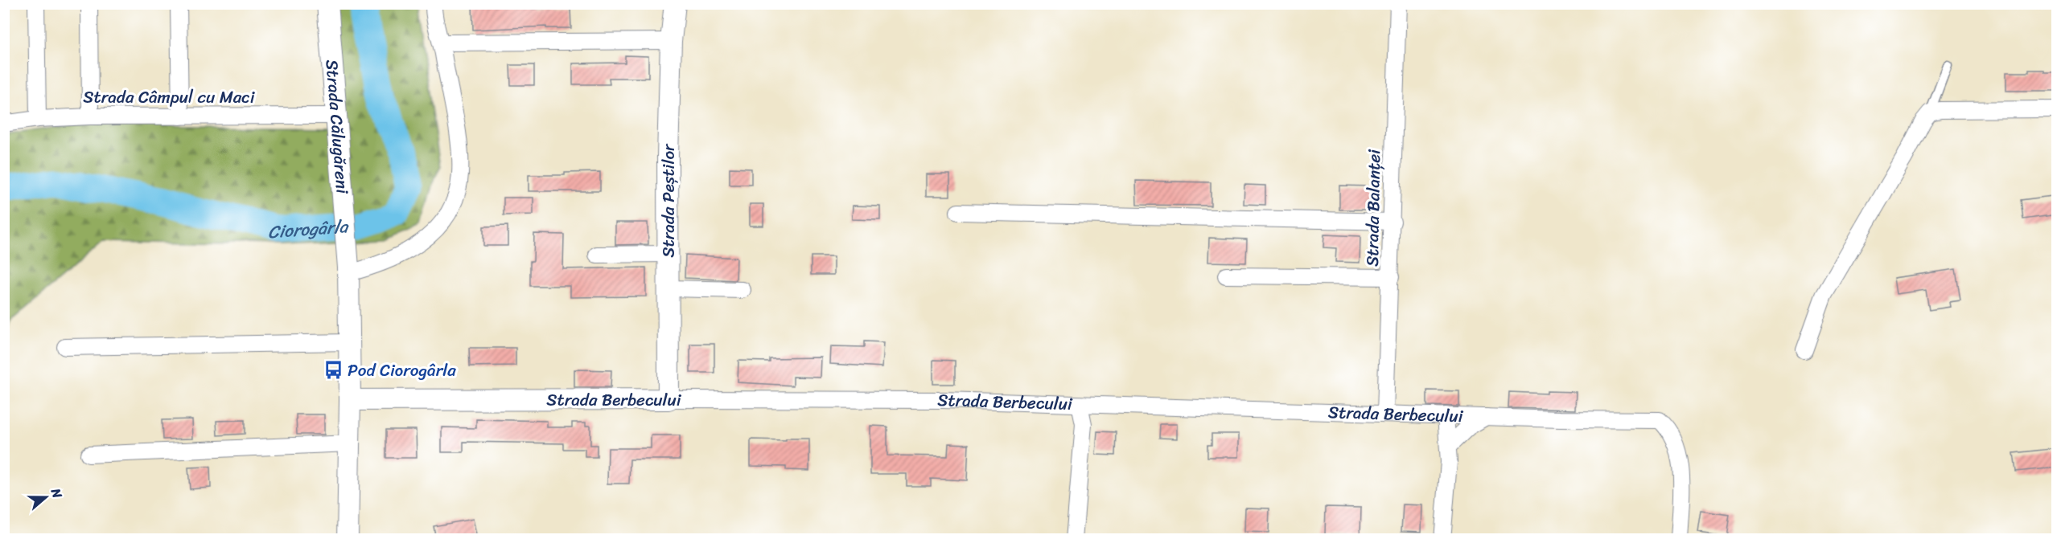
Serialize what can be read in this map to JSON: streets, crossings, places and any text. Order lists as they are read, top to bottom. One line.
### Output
{"streets":{"street":["Strada Câmpul cu Maci","Strada Călugăreni","Strada Peștilor","Strada Balanței","Strada Berbecului"]},"crossings":[["Strada Câmpul cu Maci","Strada Călugăreni"],["Strada Călugăreni","Strada Berbecului"],["Strada Peștilor","Strada Berbecului"],["Strada Balanței","Strada Berbecului"]],"water":["Ciorogârla"],"places":{"bus stop":["Pod Ciorogârla"]},"north":"right"}
